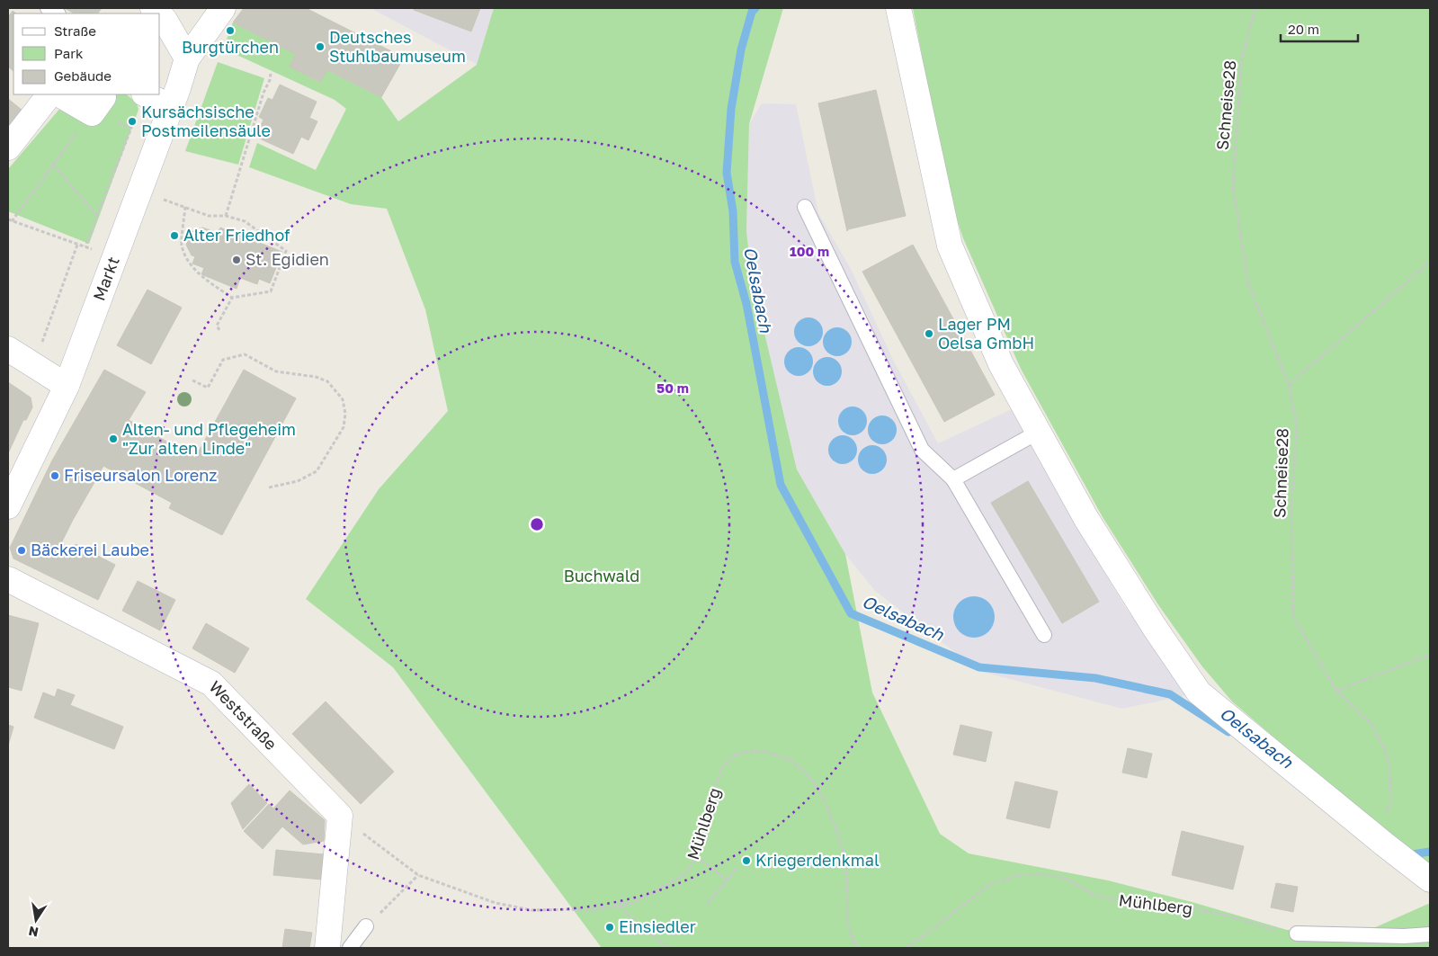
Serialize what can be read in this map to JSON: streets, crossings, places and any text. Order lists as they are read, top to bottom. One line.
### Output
{"streets":{"street":["Markt","Weststraße"],"path":["Schneise28","Mühlberg"]},"water":["Oelsabach"],"parks":["Buchwald"],"places":["Burgtürchen","Deutsches Stuhlbaumuseum","Kursächsische Postmeilensäule","Alter Friedhof","St. Egidien","Lager PM Oelsa GmbH","Alten- und Pflegeheim \"Zur alten Linde\"","Friseursalon Lorenz","Bäckerei Laube","Kriegerdenkmal","Einsiedler"],"legend":["Straße","Park","Gebäude"],"scale_bar":"20 m","north":"bottom","rings":["100 m","50 m"]}
